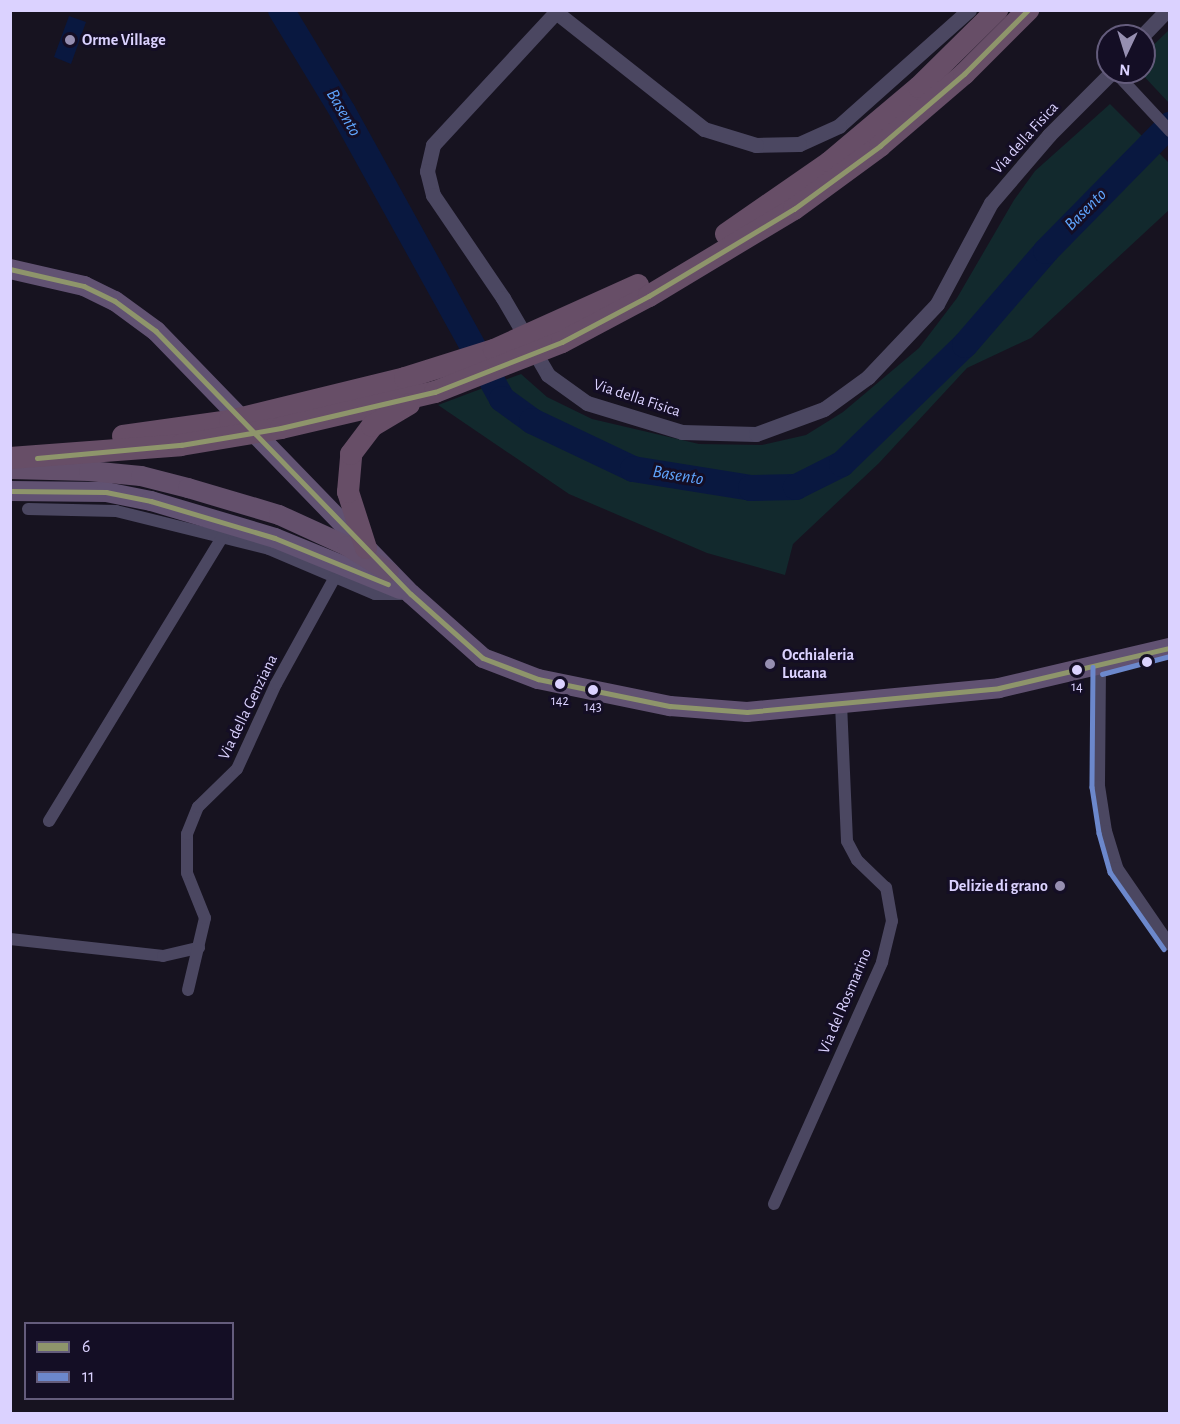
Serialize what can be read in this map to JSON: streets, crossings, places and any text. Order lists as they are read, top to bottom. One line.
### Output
{"streets":{"street":["Via della Fisica","Via della Genziana","Via del Rosmarino"]},"water":["Basento"],"places":["Orme Village","Occhialeria Lucana","14","142","143","Delizie di grano"],"lines":["transit line 6","transit line 11"],"legend":["6","11"],"north":"bottom"}
